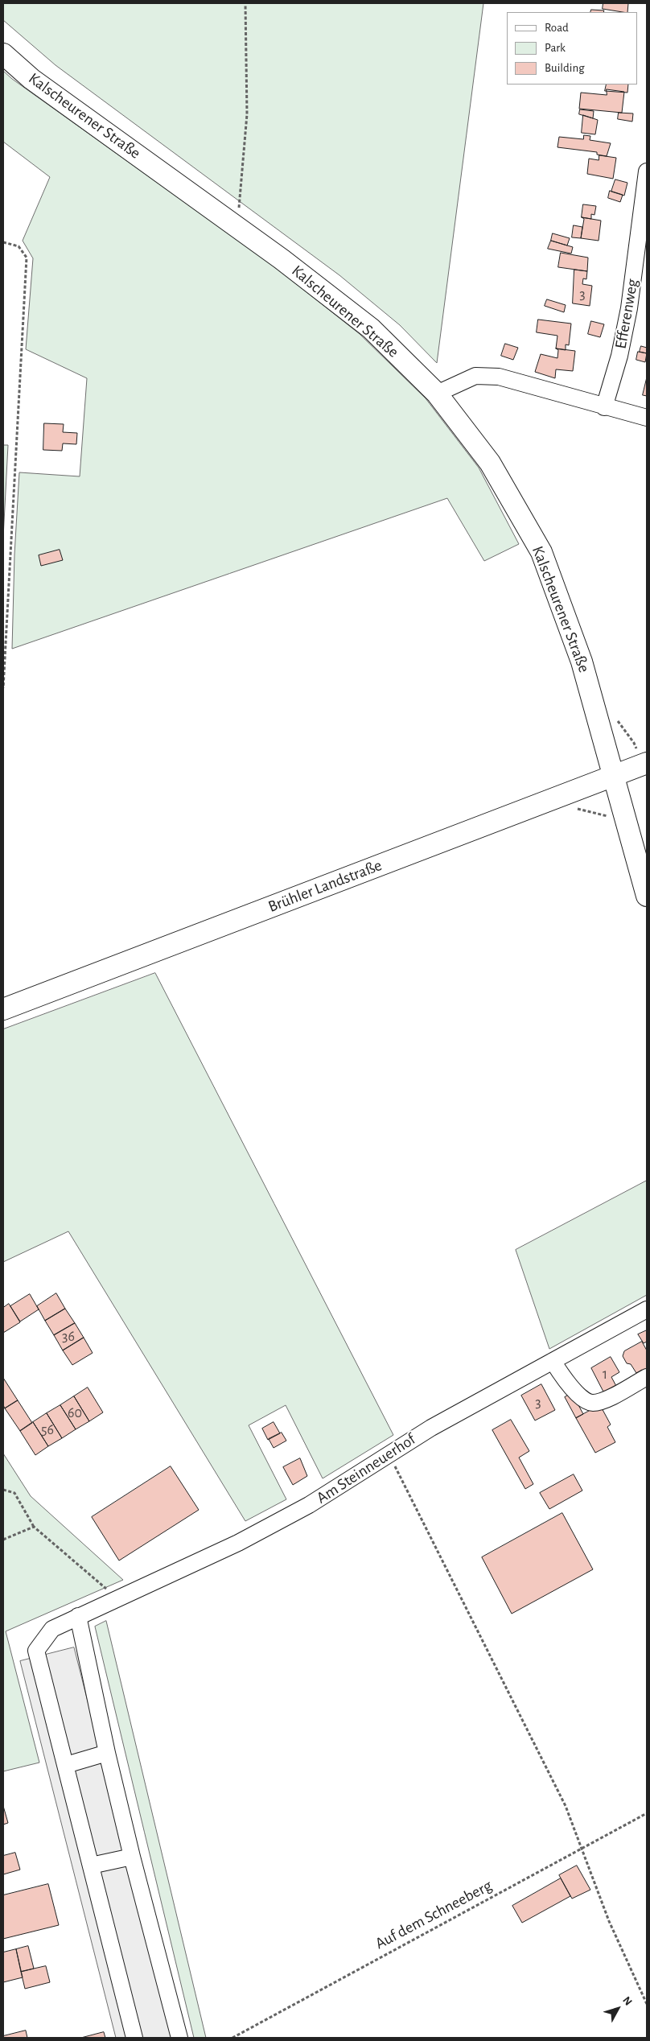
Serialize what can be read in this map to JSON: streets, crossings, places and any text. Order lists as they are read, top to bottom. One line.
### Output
{"streets":{"main road":["Kalscheurener Straße","Brühler Landstraße"],"street":["Efferenweg","Am Steinneuerhof"],"path":["Auf dem Schneeberg"]},"crossings":[["Kalscheurener Straße","Brühler Landstraße"]],"house_numbers":["3","36","1","3","60","56"],"legend":["Road","Park","Building"],"north":"top right"}
